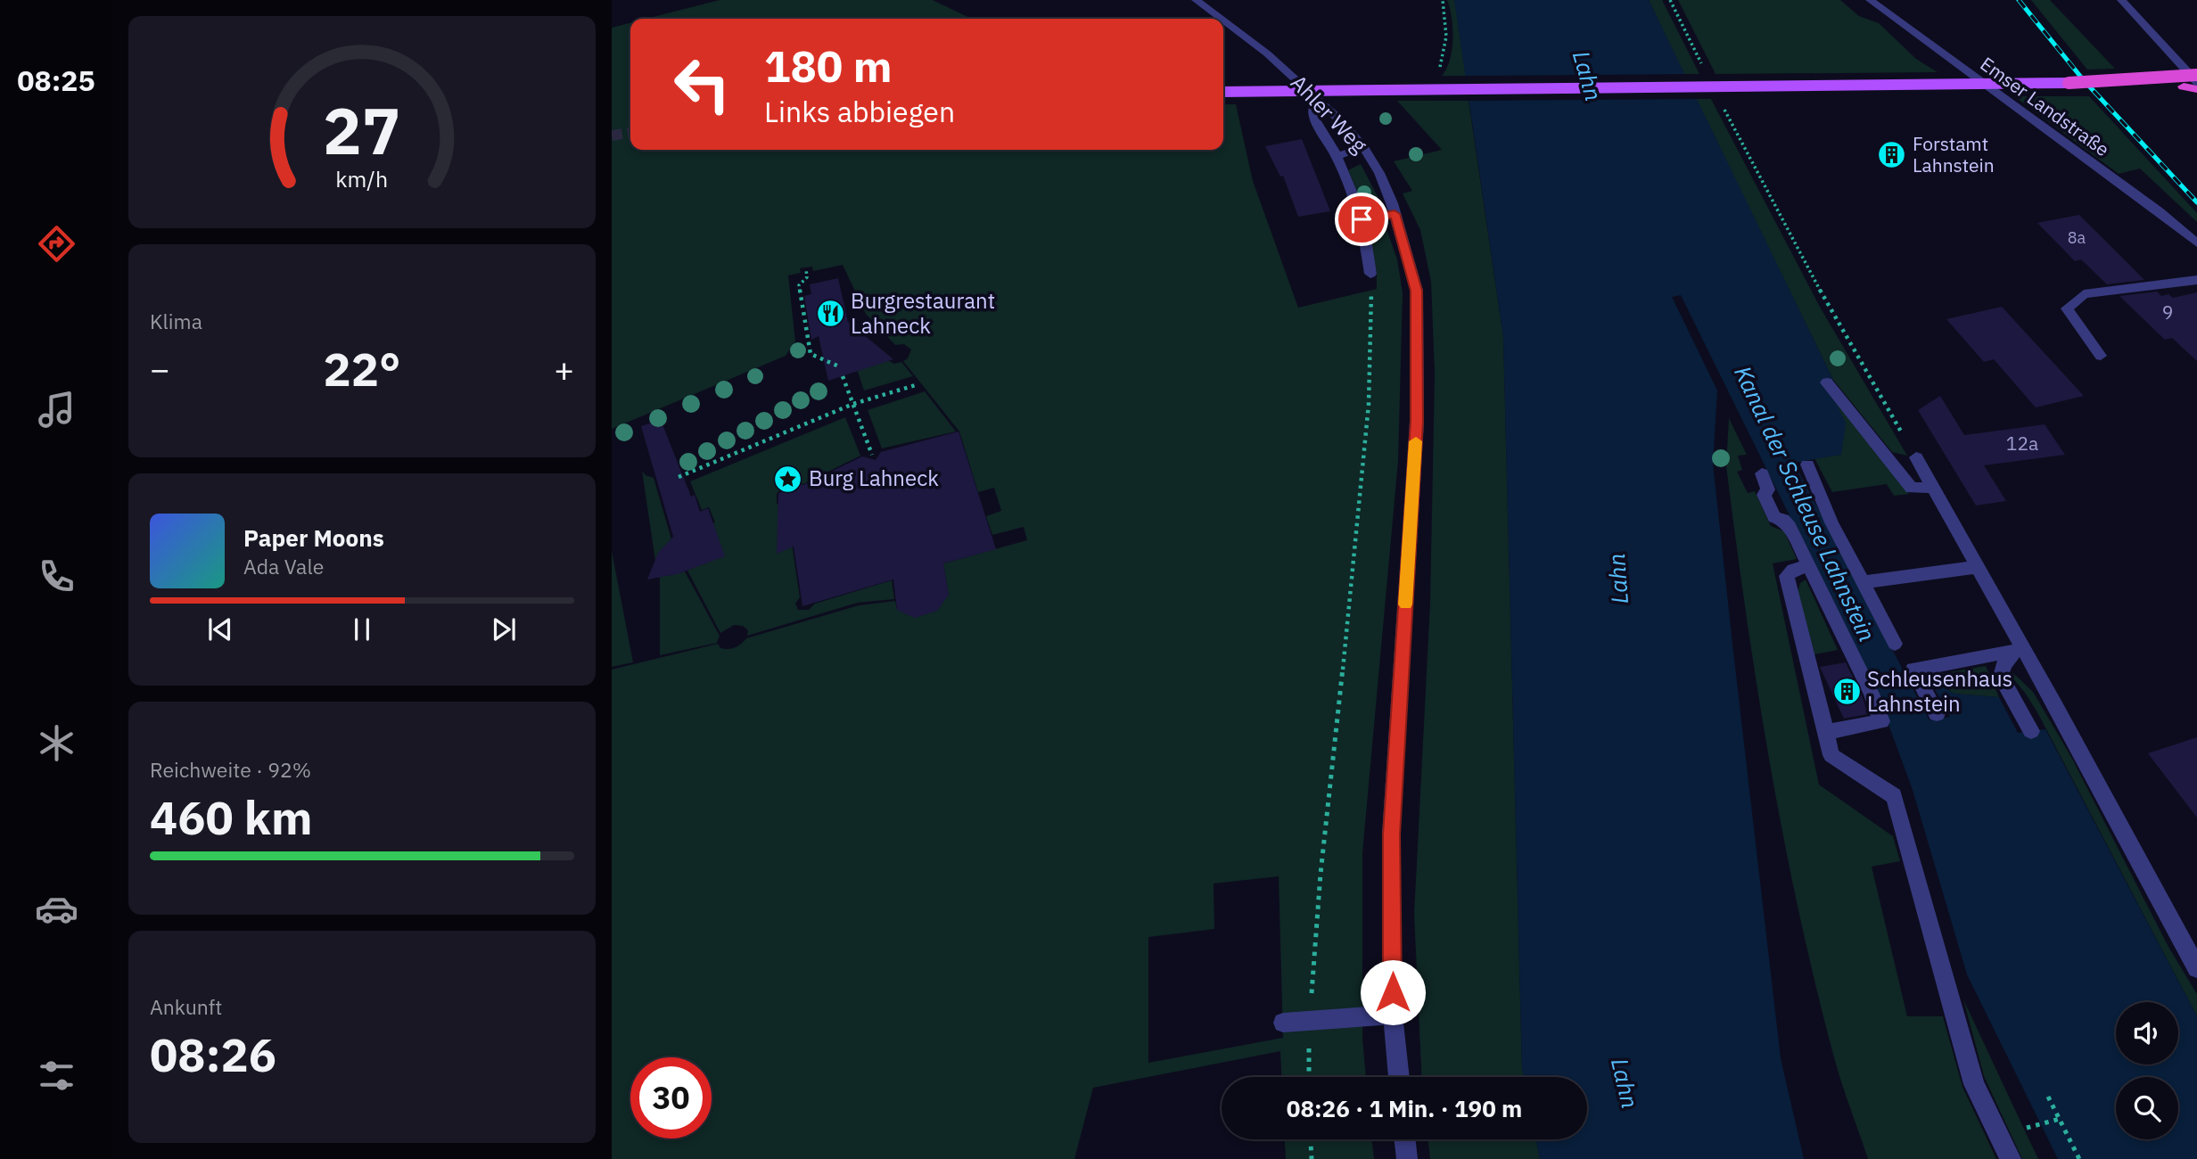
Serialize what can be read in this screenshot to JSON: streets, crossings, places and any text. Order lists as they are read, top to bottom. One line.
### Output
{"streets":{"street":["Emser Landstraße","Ahler Weg"]},"water":["Lahn","Kanal der Schleuse Lahnstein"],"places":{"building":["Forstamt Lahnstein","Schleusenhaus Lahnstein"],"restaurant":["Burgrestaurant Lahneck"],"place":["Burg Lahneck"]},"house_numbers":["8a","9","12a"],"page":{"tabs":"08:25","turn":["180 m","Links abbiegen"],"tile":["Klima",["Reichweite · 92%","460 km"],["Ankunft","08:26"]],"heat":["−","22°","+"],"song":["Paper Moons","Ada Vale"],"limit":"30","trip":"08:26 · 1 Min. · 190 m","gauge":["27","km/h"]}}
